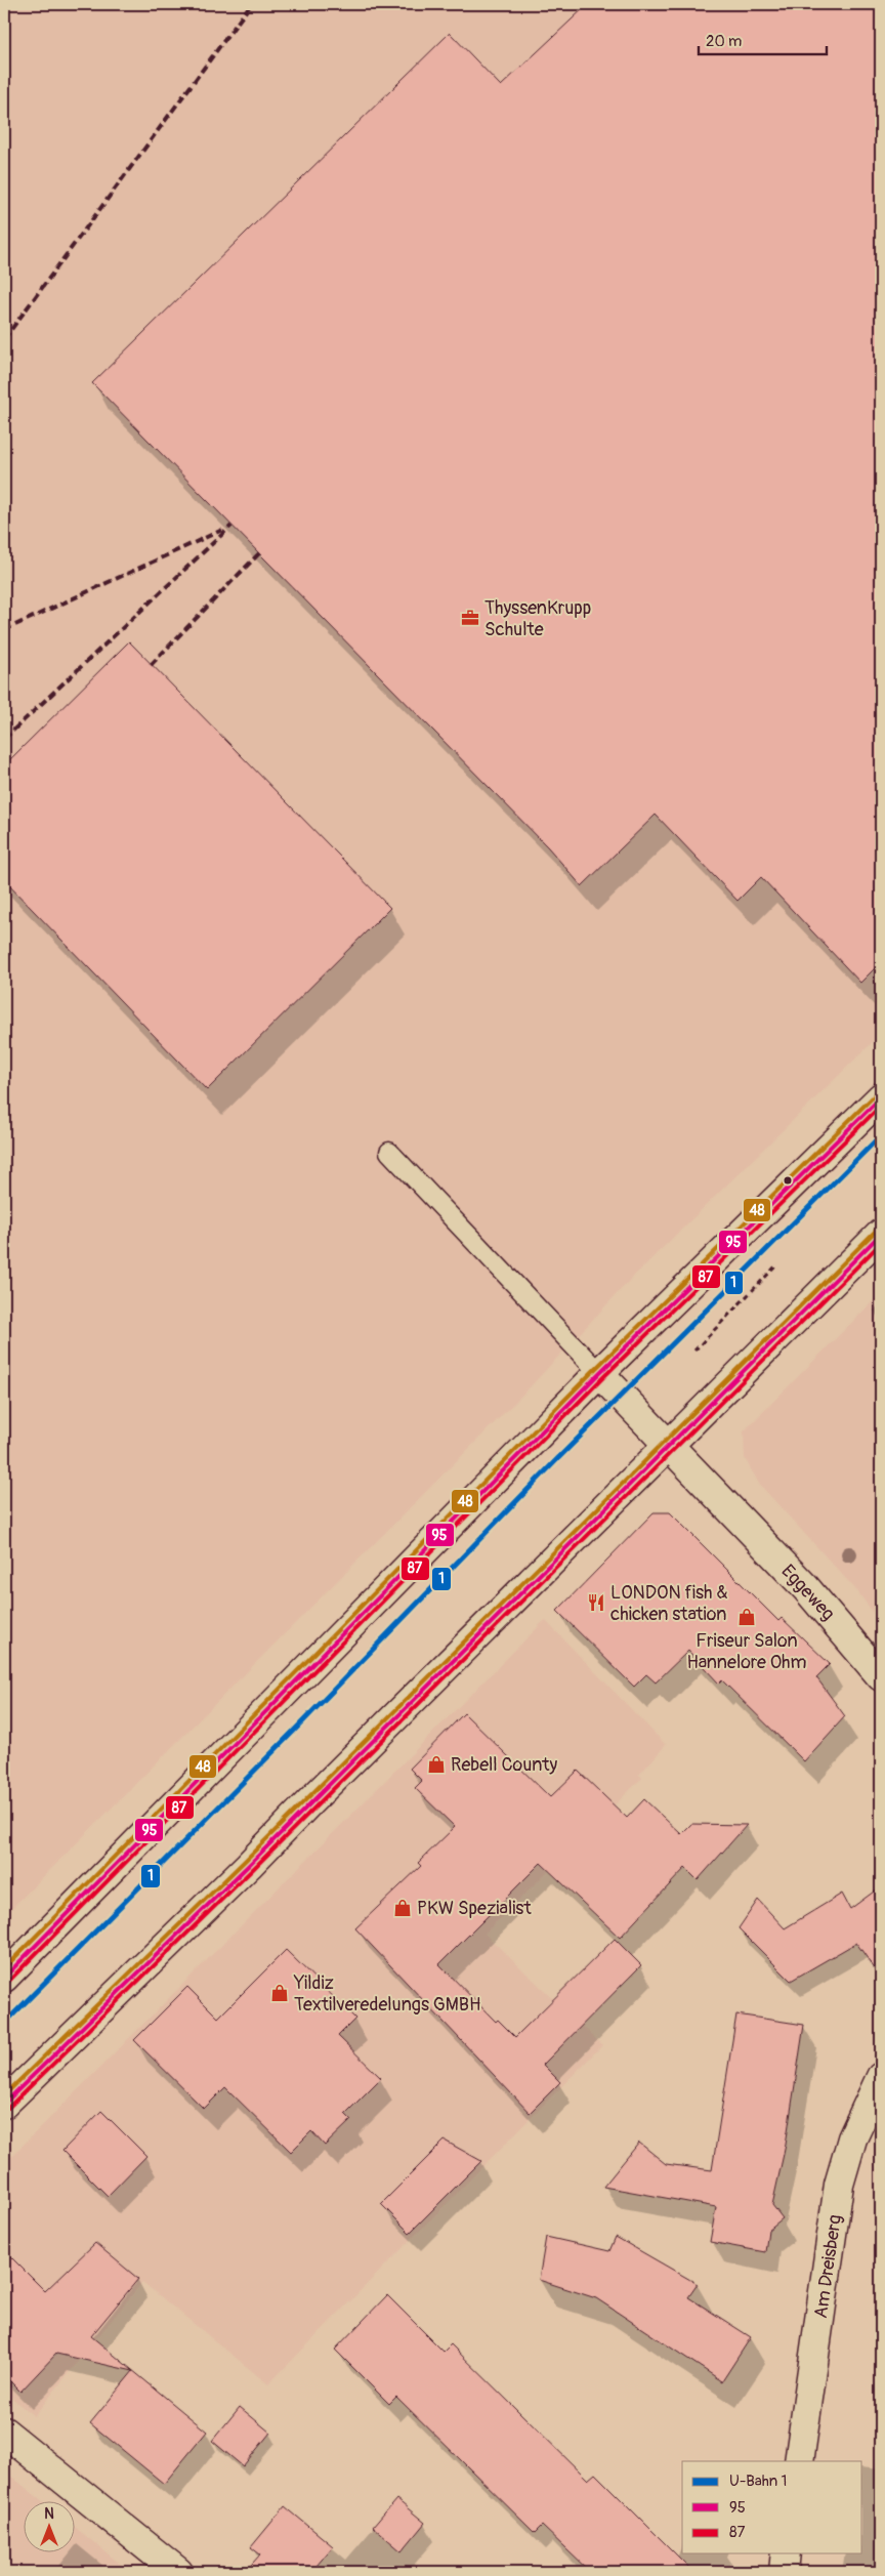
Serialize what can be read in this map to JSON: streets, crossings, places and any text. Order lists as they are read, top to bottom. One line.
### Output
{"streets":{"street":["Eggeweg","Am Dreisberg"]},"places":{"office":["ThyssenKrupp Schulte"],"restaurant":["LONDON fish & chicken station"],"shop":["Friseur Salon Hannelore Ohm","Rebell County","PKW Spezialist","Yildiz Textilveredelungs GMBH"]},"lines":["transit line 48","transit line 95","transit line 87","metro line 1"],"legend":["U-Bahn 1","95","87"],"scale_bar":"20 m","north":"top"}
